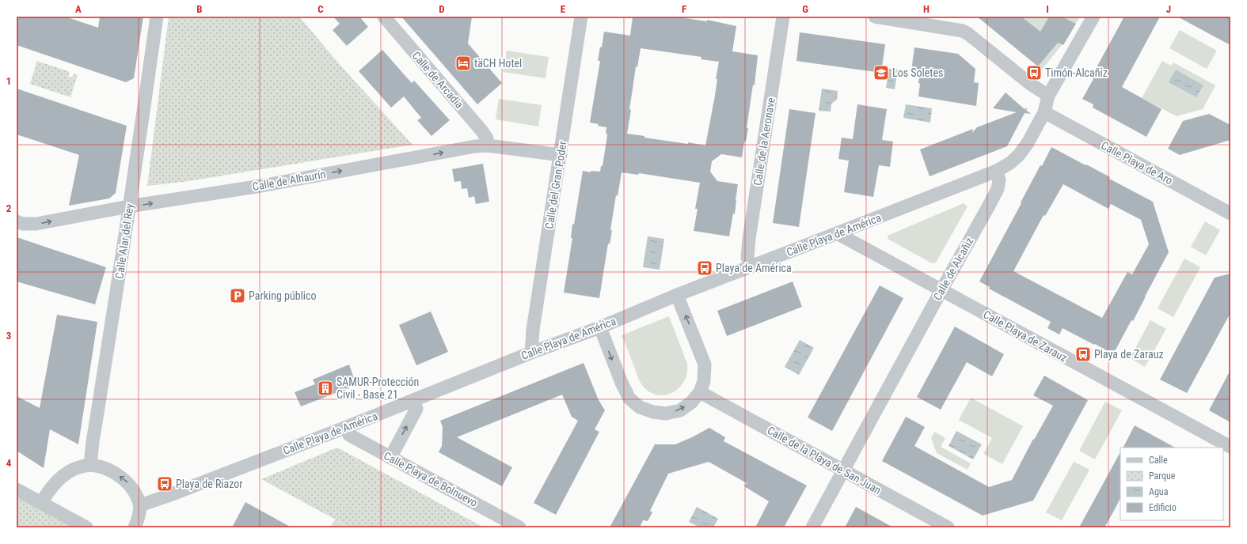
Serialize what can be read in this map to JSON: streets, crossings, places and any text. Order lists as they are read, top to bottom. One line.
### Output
{"streets":{"street":["Calle de Arcadia","Calle de la Aeronave","Calle Playa de Aro","Calle de Alhaurín","Calle del Gran Poder","Calle Playa de América","Calle Alar del Rey","Calle de Alcañiz","Calle Playa de Zarauz","Calle de la Playa de San Juan","Calle Playa de Bolnuevo"]},"crossings":[["Calle de Arcadia","Calle de Alhaurín"],["Calle de la Aeronave","Calle Playa de América"],["Calle de Alhaurín","Calle del Gran Poder"],["Calle de Alhaurín","Calle Alar del Rey"],["Calle del Gran Poder","Calle Playa de América"],["Calle Playa de América","Calle de Alcañiz"],["Calle Playa de América","Calle Playa de Zarauz"],["Calle Playa de América","Calle de la Playa de San Juan"],["Calle Playa de América","Calle Playa de Bolnuevo"],["Calle de Alcañiz","Calle Playa de Zarauz"],["Calle de Alcañiz","Calle de la Playa de San Juan"]],"one_way":["Calle de Alhaurín"],"places":{"hotel":["täCH Hotel"],"school or university":["Los Soletes"],"bus stop":["Timón-Alcañiz","Playa de América","Playa de Zarauz","Playa de Riazor"],"parking":["Parking público"],"building":["SAMUR-Protección Civil - Base 21"]},"legend":["Calle","Parque","Agua","Edificio"],"grid":{"columns":["A","B","C","D","E","F","G","H","I","J"],"rows":["1","2","3","4"]}}
